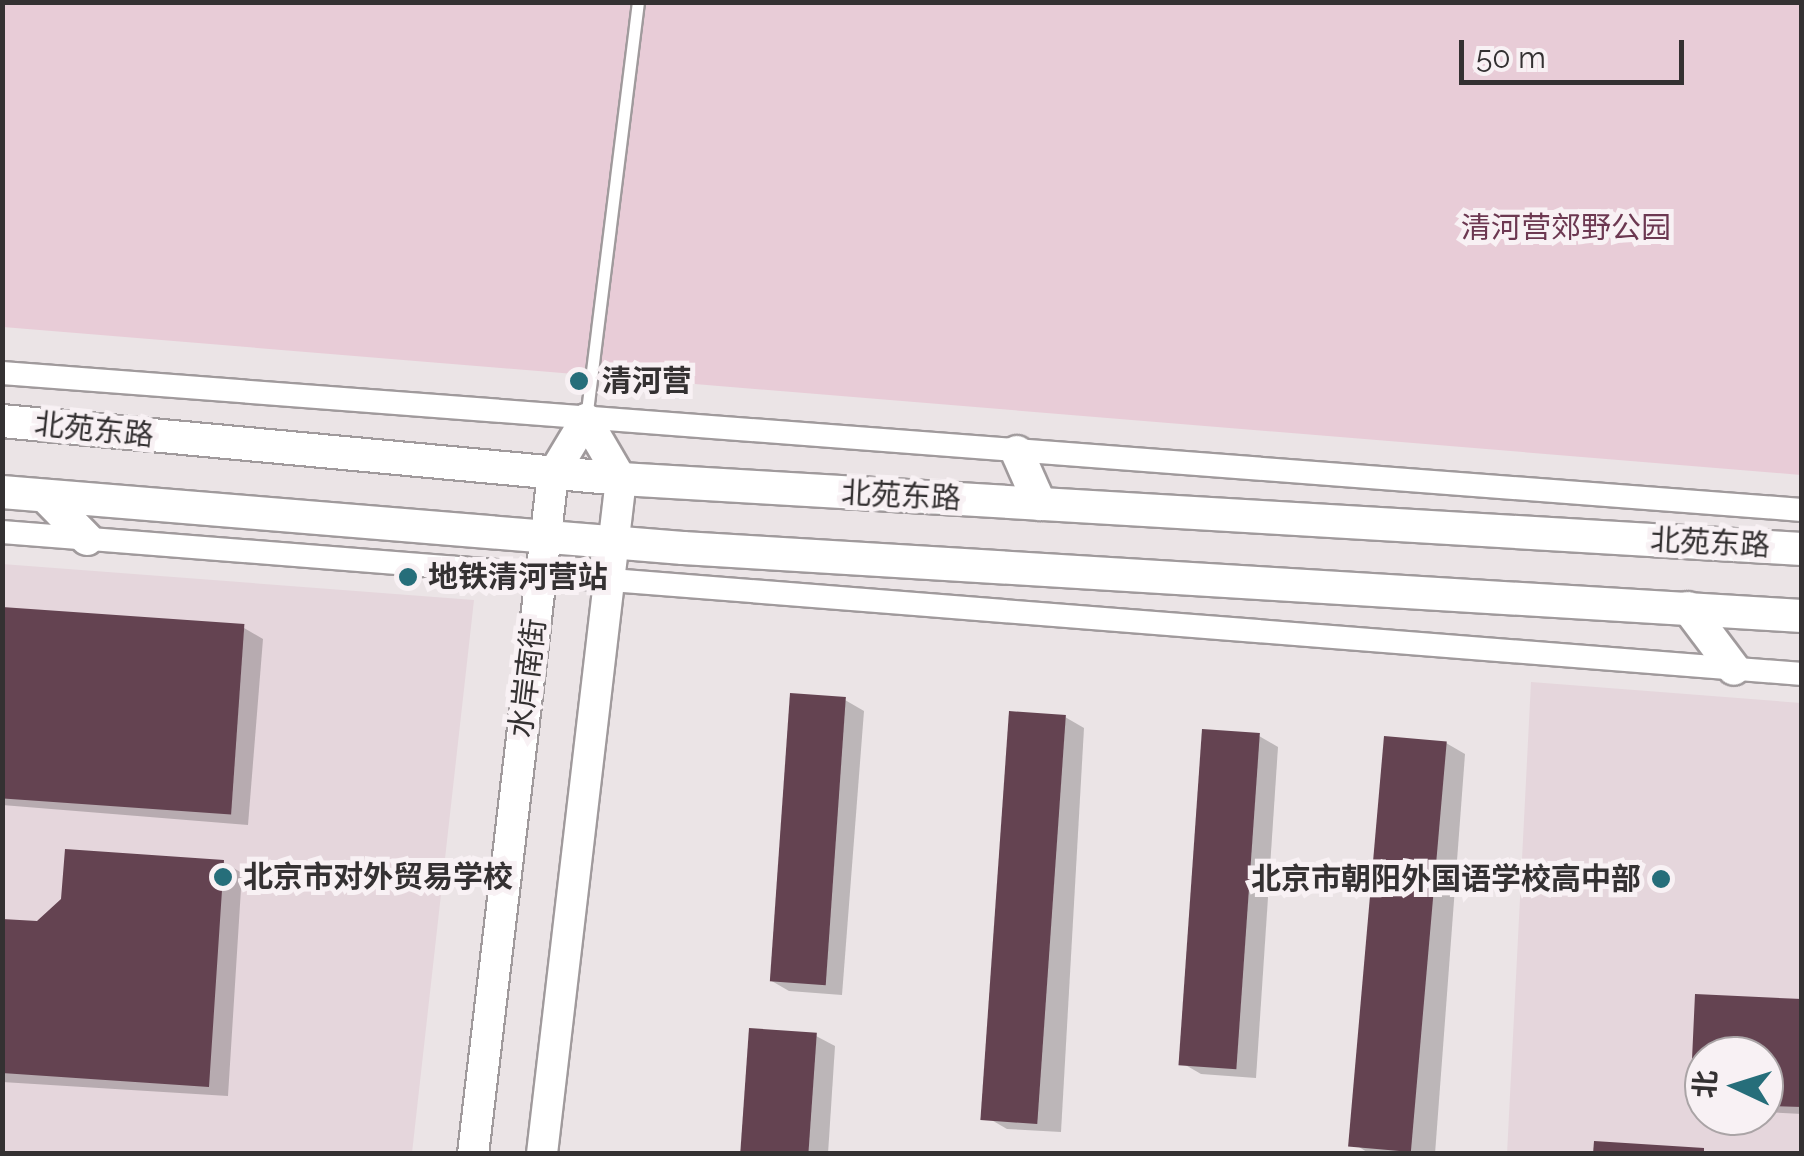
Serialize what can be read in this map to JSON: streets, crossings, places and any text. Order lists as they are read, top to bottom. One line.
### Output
{"streets":{"main road":["北苑东路"],"street":["水岸南街"]},"crossings":[["北苑东路","水岸南街"]],"parks":["清河营郊野公园"],"places":["清河营","地铁清河营站","北京市对外贸易学校","北京市朝阳外国语学校高中部"],"scale_bar":"50 m","north":"left"}
